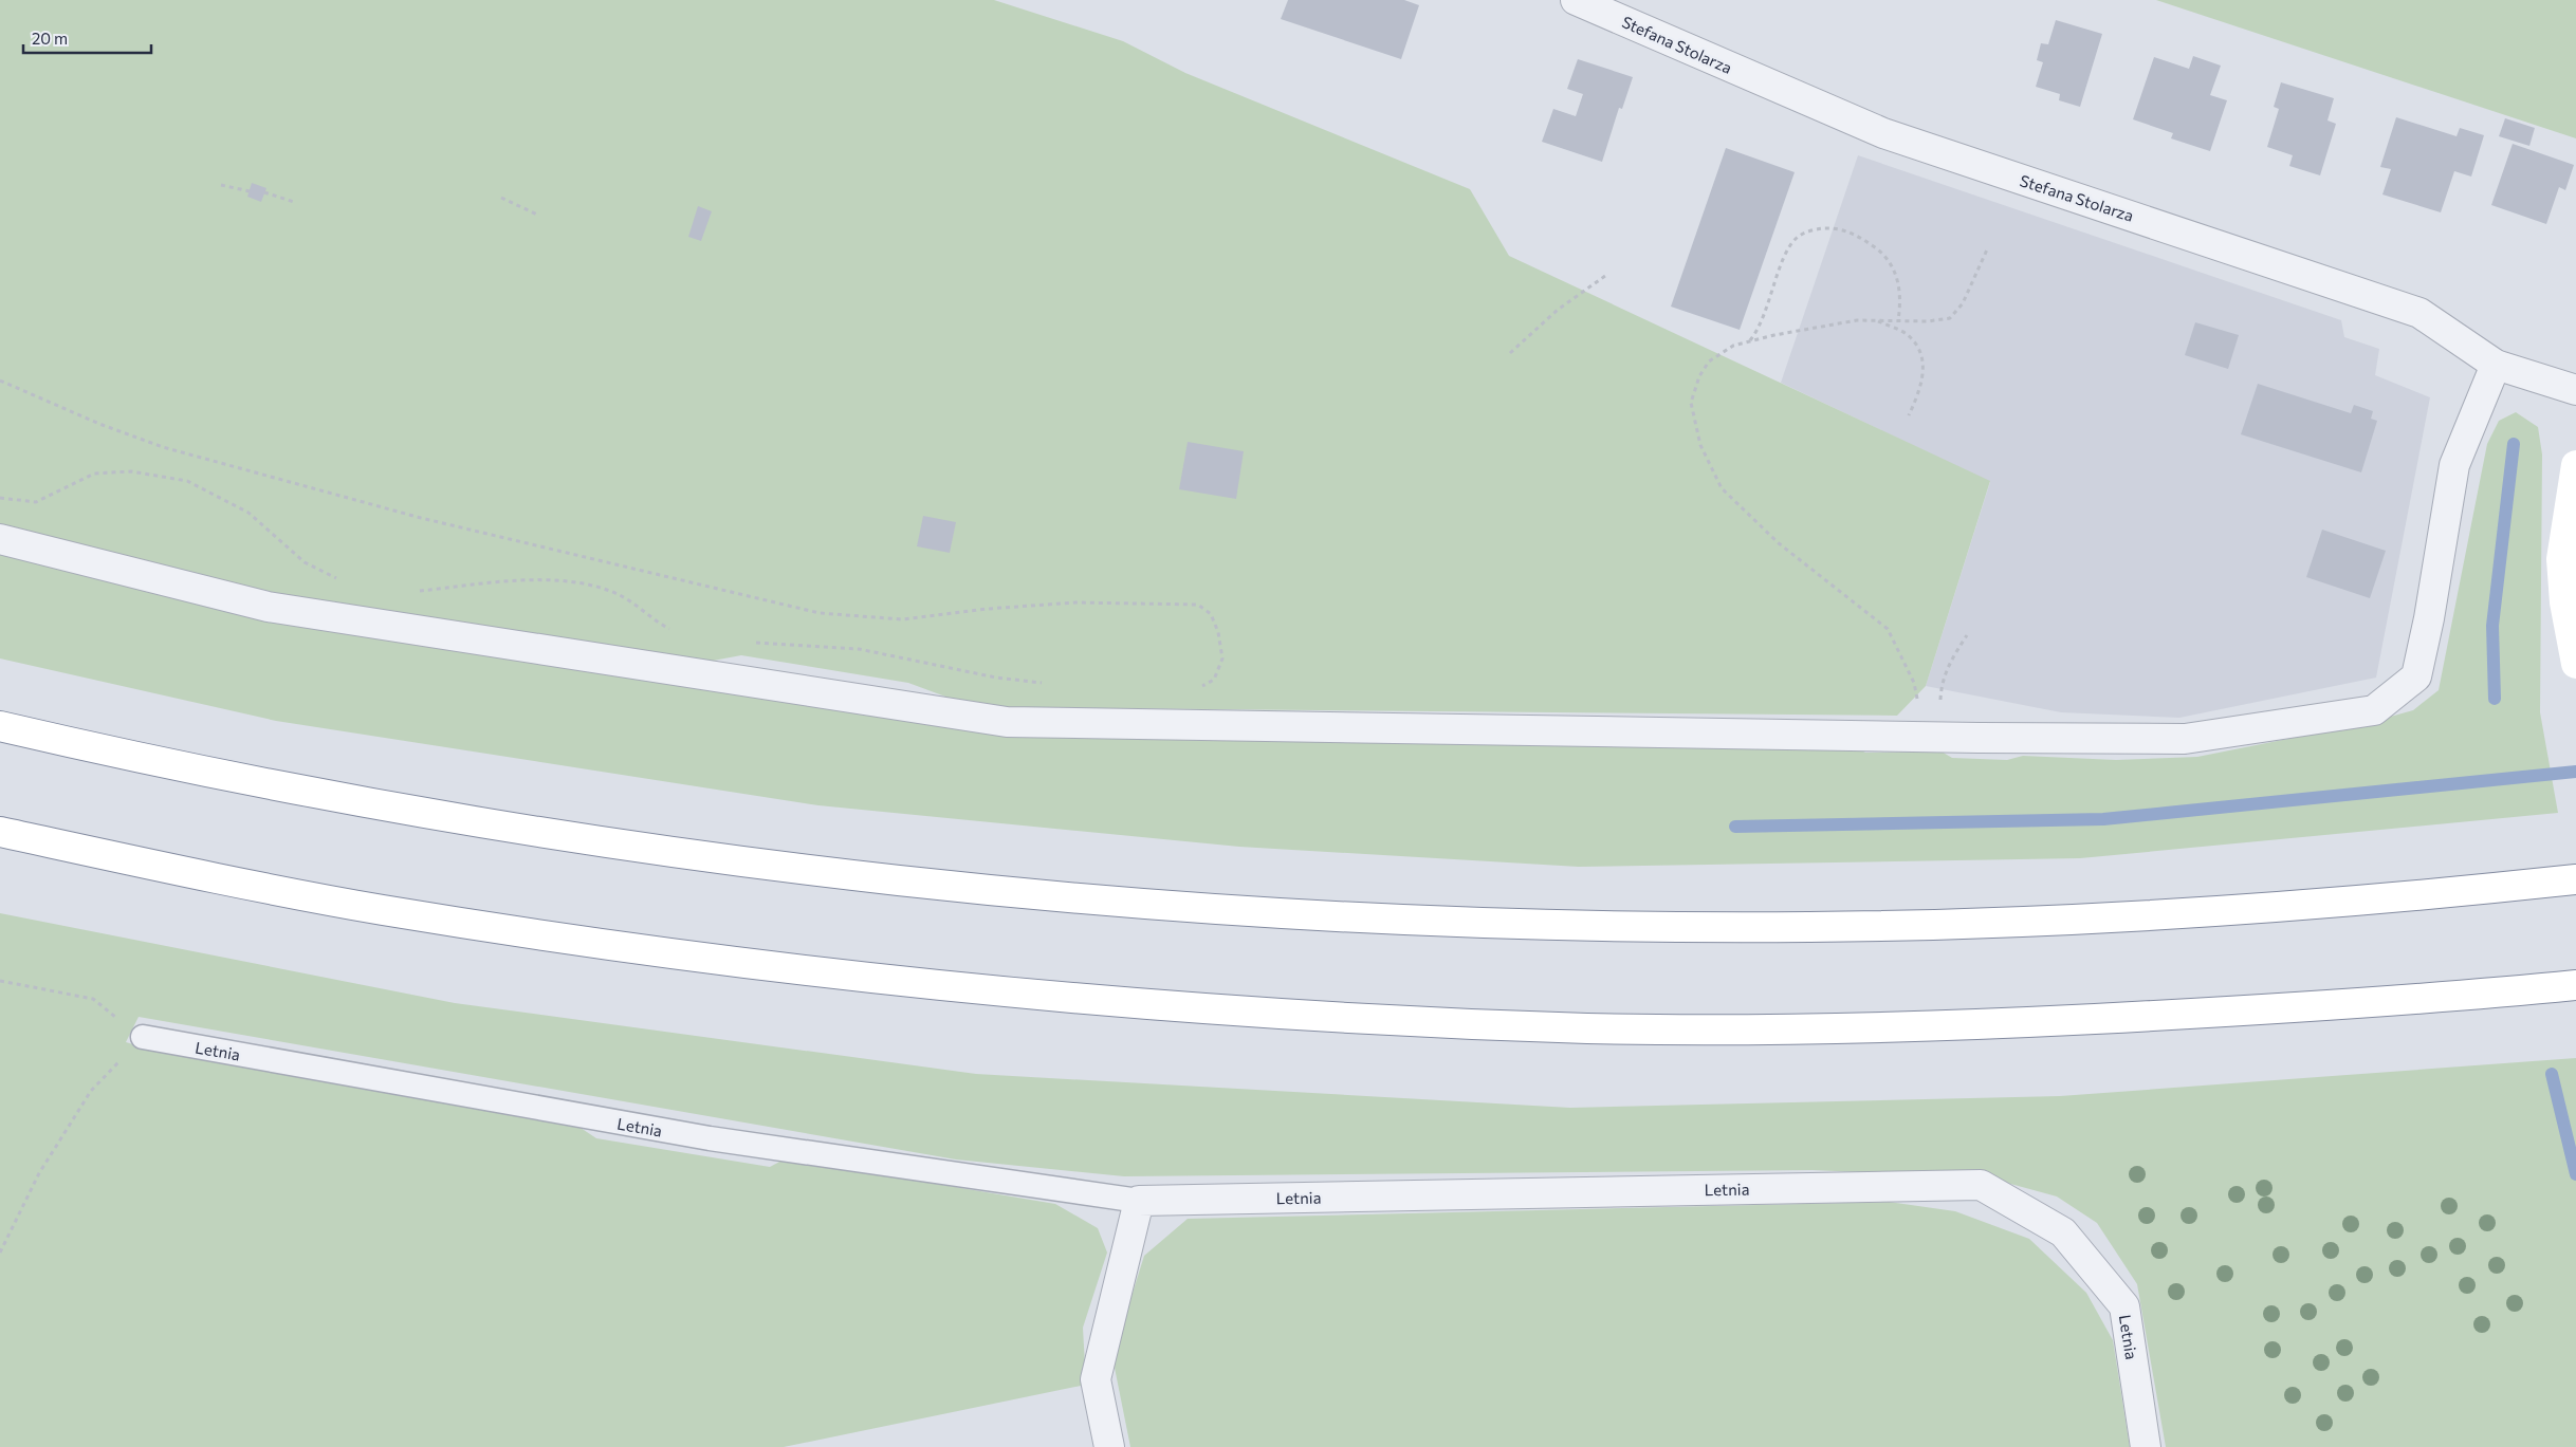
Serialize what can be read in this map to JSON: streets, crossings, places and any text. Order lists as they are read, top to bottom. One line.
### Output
{"streets":{"street":["Stefana Stolarza","Letnia"]},"scale_bar":"20 m"}
